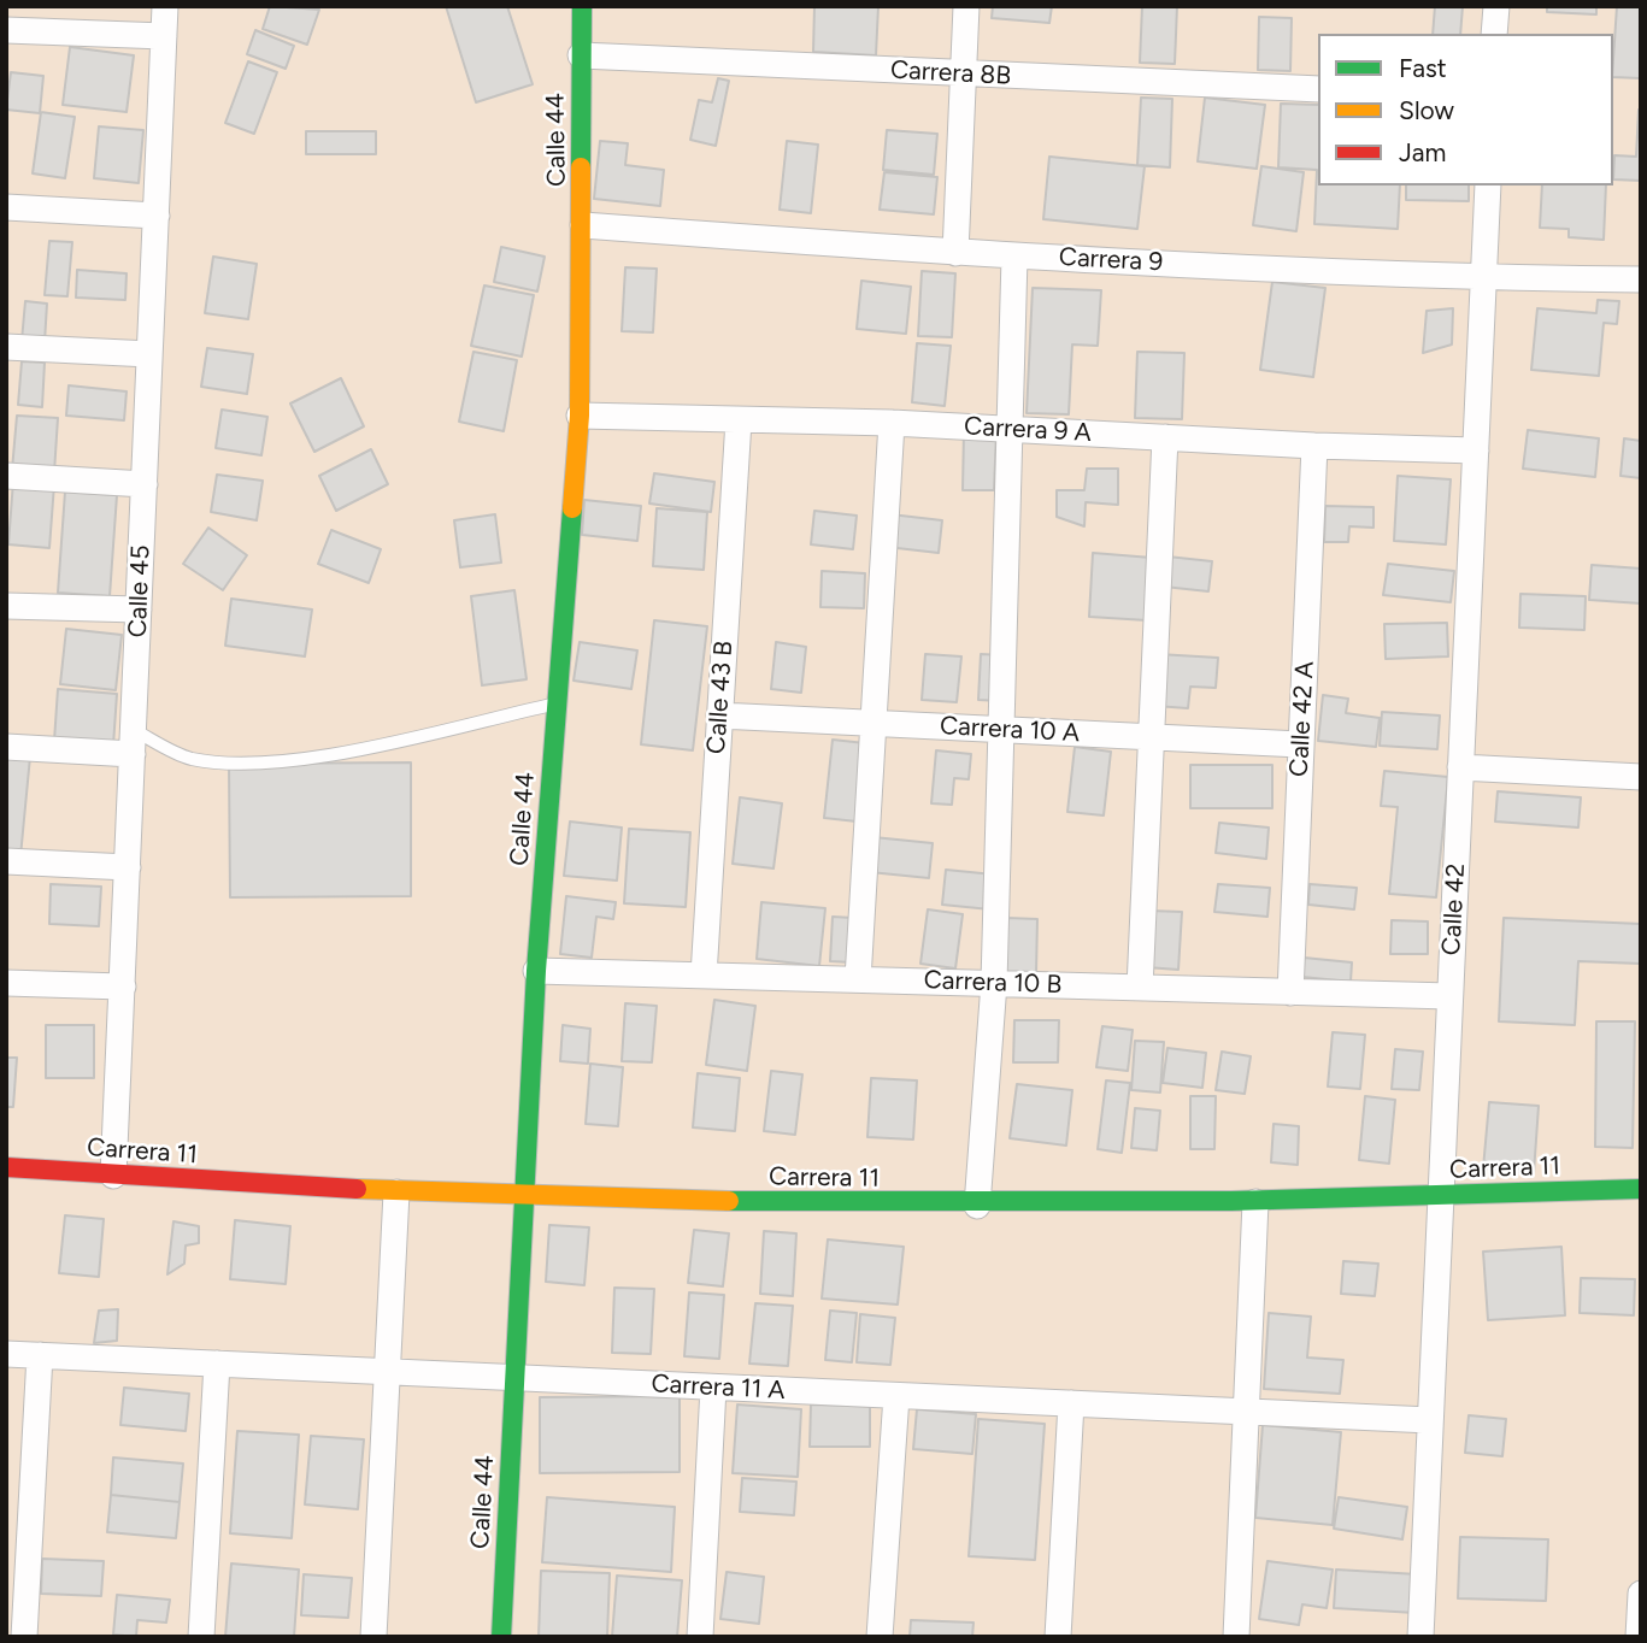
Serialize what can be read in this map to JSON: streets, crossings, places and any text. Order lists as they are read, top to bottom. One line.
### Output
{"streets":{"street":["Carrera 8B","Calle 44","Carrera 9","Carrera 9 A","Calle 45","Calle 43 B","Calle 42 A","Carrera 10 A","Calle 42","Carrera 10 B","Carrera 11","Carrera 11 A"]},"crossings":[["Carrera 8B","Calle 44"],["Calle 44","Carrera 9"],["Calle 44","Carrera 9 A"],["Calle 44","Carrera 10 B"],["Calle 44","Carrera 11"],["Calle 44","Carrera 11 A"],["Carrera 9","Calle 42"],["Carrera 9 A","Calle 43 B"],["Carrera 9 A","Calle 42 A"],["Carrera 9 A","Calle 42"],["Calle 45","Carrera 11"],["Calle 43 B","Carrera 10 A"],["Calle 43 B","Carrera 10 B"],["Calle 42 A","Carrera 10 A"],["Calle 42 A","Carrera 10 B"],["Calle 42","Carrera 10 B"],["Calle 42","Carrera 11"],["Calle 42","Carrera 11 A"]],"legend":["Fast","Slow","Jam"]}
